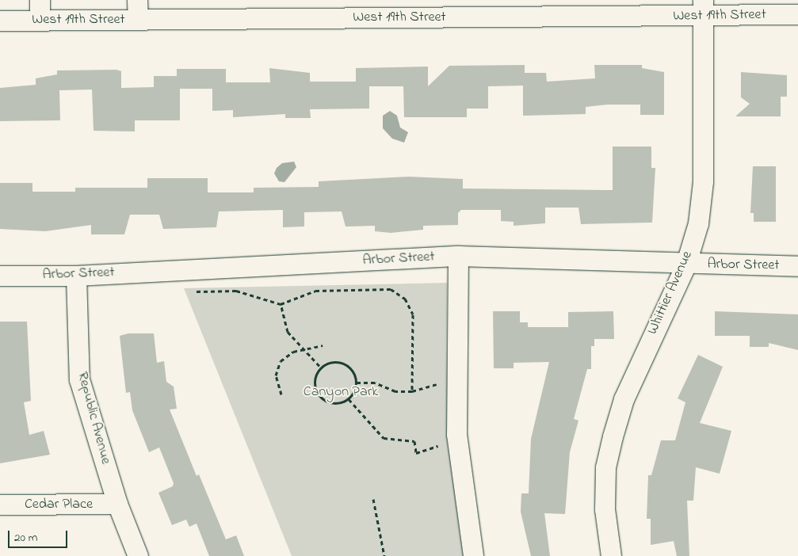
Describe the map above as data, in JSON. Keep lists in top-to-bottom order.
{
  "streets": {
    "street": [
      "West 19th Street",
      "Arbor Street",
      "Whittier Avenue",
      "Republic Avenue",
      "Cedar Place"
    ]
  },
  "crossings": [
    ["West 19th Street", "Whittier Avenue"],
    ["Arbor Street", "Whittier Avenue"],
    ["Arbor Street", "Republic Avenue"],
    ["Republic Avenue", "Cedar Place"]
  ],
  "parks": ["Canyon Park"],
  "scale_bar": "20 m"
}
